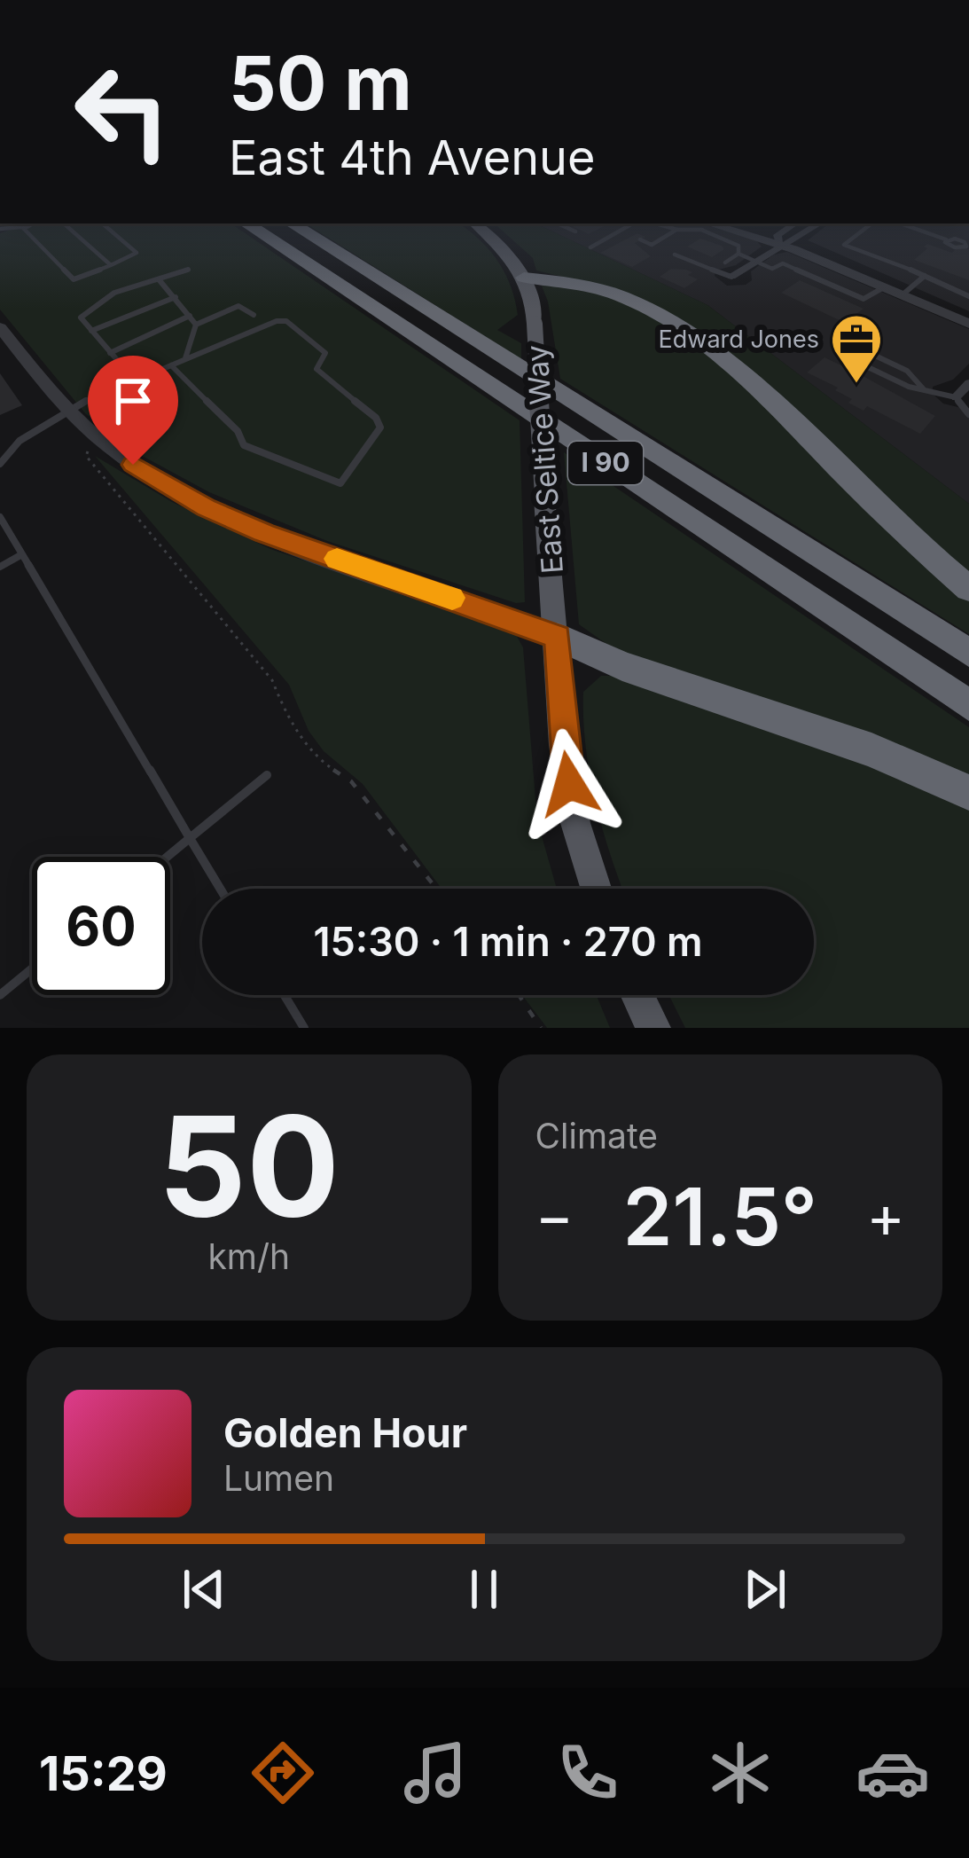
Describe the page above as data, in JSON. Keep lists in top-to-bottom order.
{
  "streets": {
    "highway": ["I 90"],
    "main road": ["East Seltice Way"]
  },
  "places": {
    "office": ["Edward Jones"]
  },
  "page": {
    "turn": ["50 m", "East 4th Avenue"],
    "limit": "60",
    "trip": "15:30 · 1 min · 270 m",
    "tile": [
      ["50", "km/h"],
      "Climate"
    ],
    "heat": ["−", "21.5°", "+"],
    "song": ["Golden Hour", "Lumen"],
    "tabs": "15:29"
  }
}
